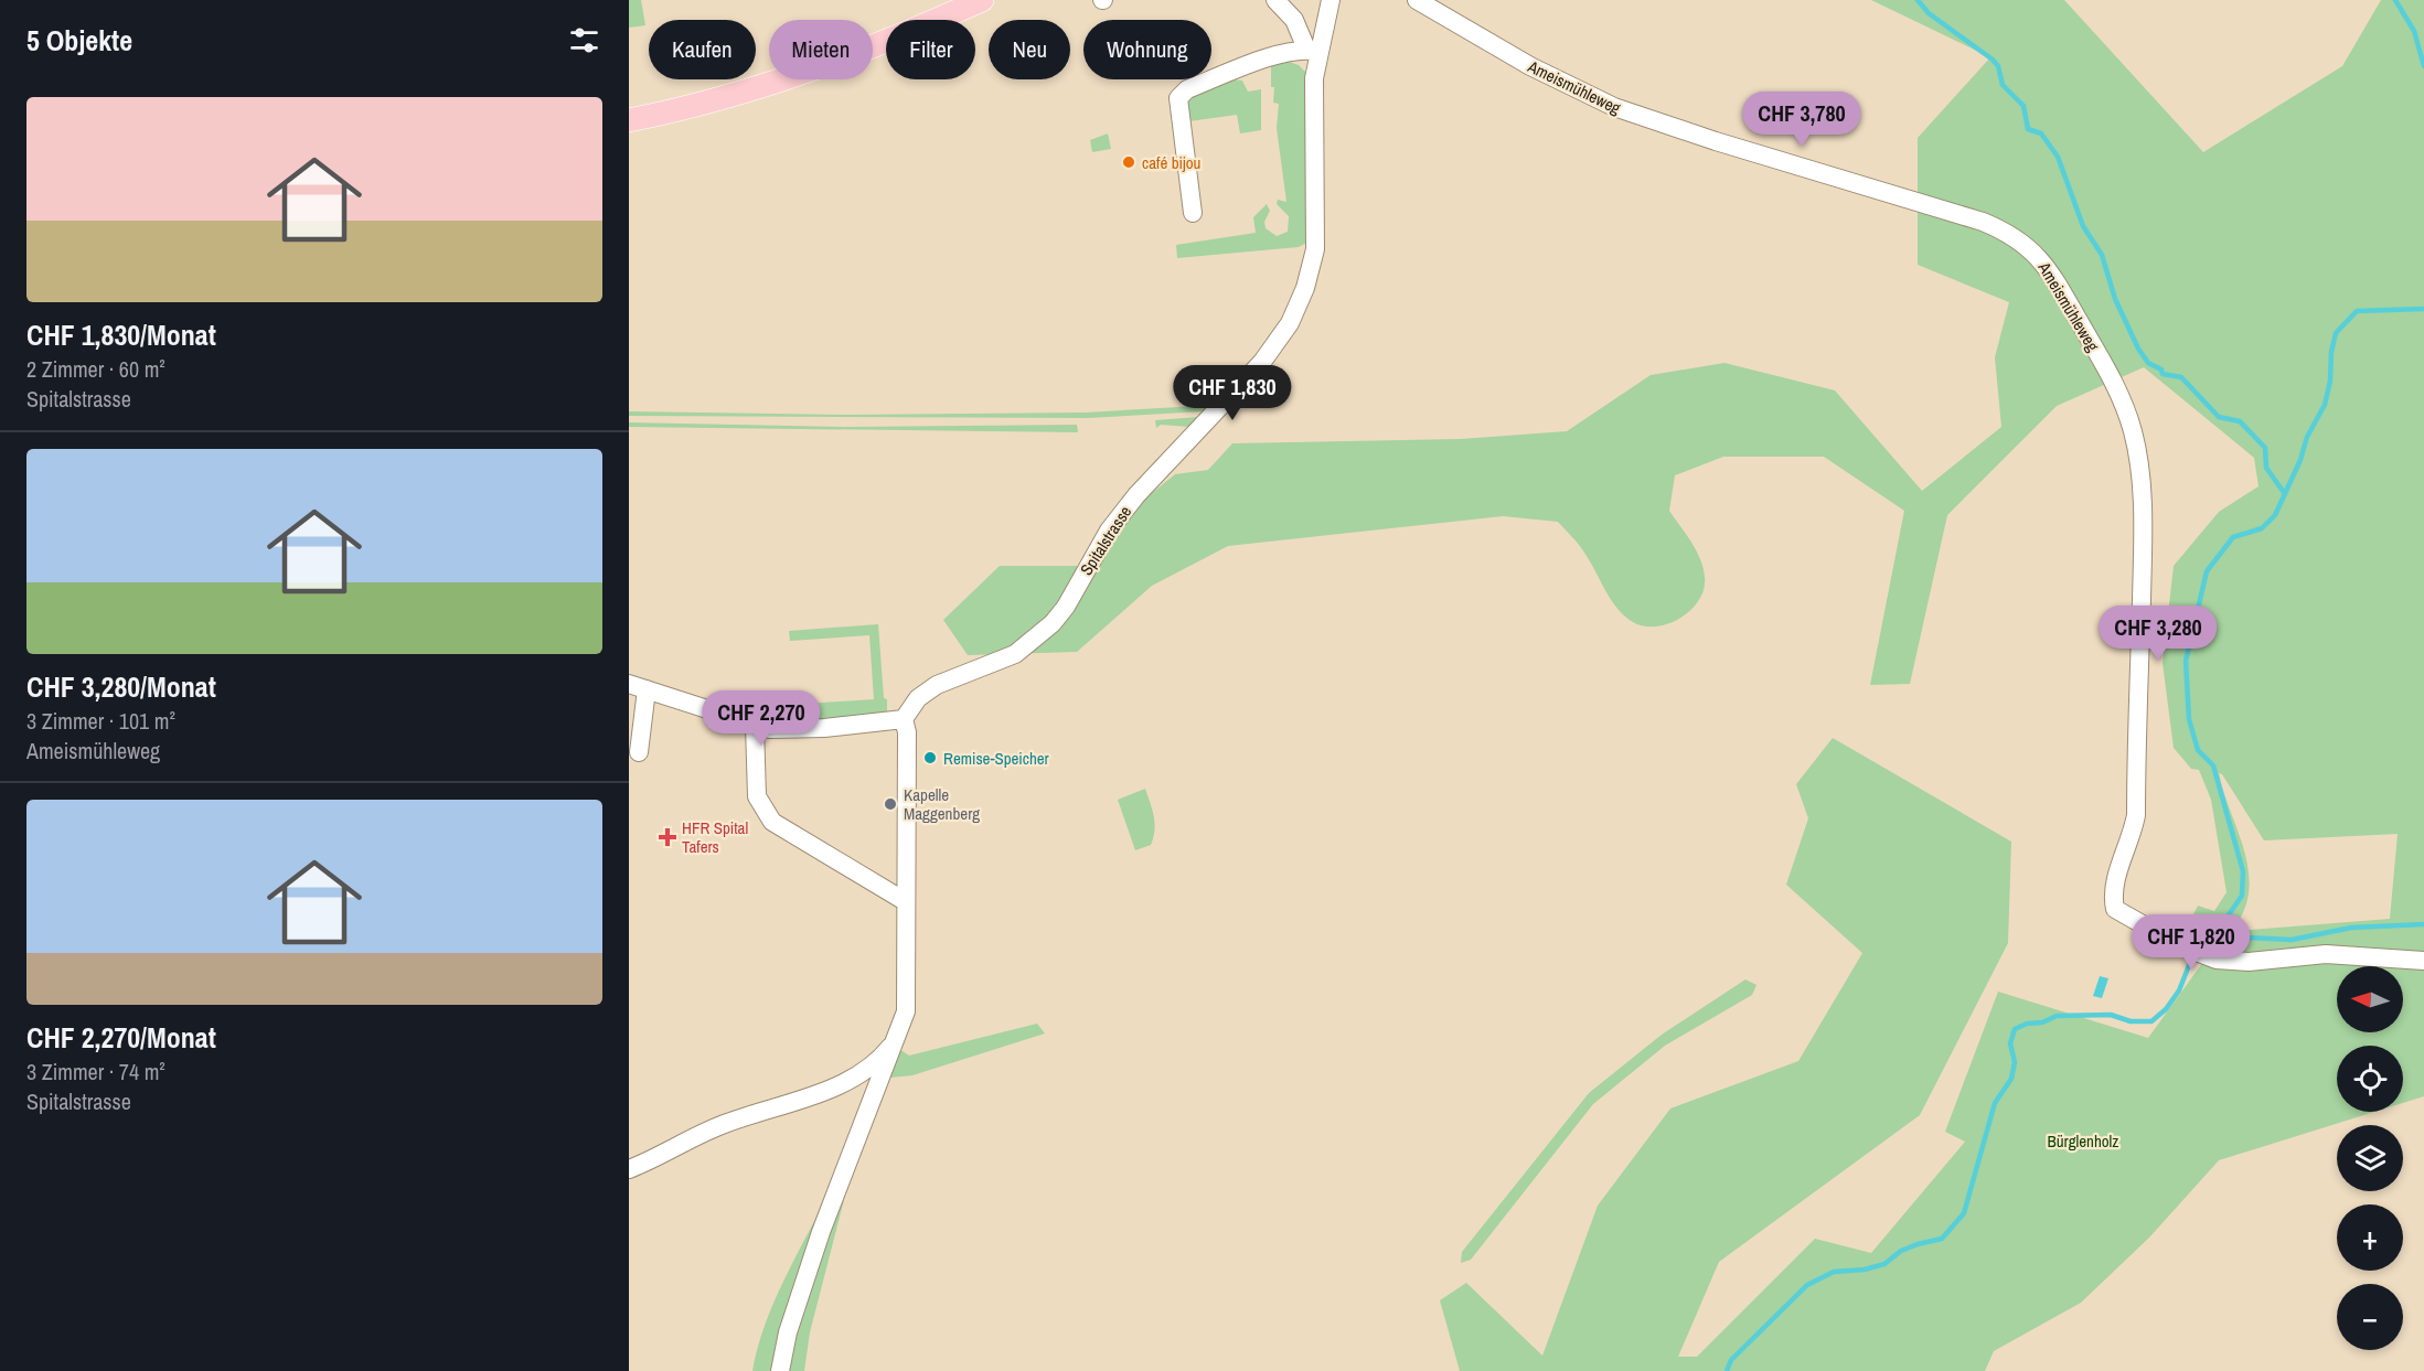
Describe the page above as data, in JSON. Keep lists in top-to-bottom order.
{
  "streets": {
    "street": ["Ameismühleweg", "Spitalstrasse"]
  },
  "parks": ["Bürglenholz"],
  "places": {
    "other": ["café bijou", "Remise-Speicher", "Kapelle Maggenberg"],
    "health": ["HFR Spital Tafers"]
  },
  "north": "left",
  "page": {
    "heading": "5 Objekte",
    "chip": [
      "Kaufen",
      "Mieten",
      "Filter",
      "Neu",
      "Wohnung"
    ],
    "list": [
      {
        "name": "CHF 1,830/Monat",
        "note": "2 Zimmer · 60 m² · Spitalstrasse"
      },
      {
        "name": "CHF 3,280/Monat",
        "note": "3 Zimmer · 101 m² · Ameismühleweg"
      },
      {
        "name": "CHF 2,270/Monat",
        "note": "3 Zimmer · 74 m² · Spitalstrasse"
      }
    ],
    "price": [
      "CHF 3,780",
      "CHF 1,830",
      "CHF 3,280",
      "CHF 2,270",
      "CHF 1,820"
    ],
    "map_buttons": ["+", "−"]
  }
}
